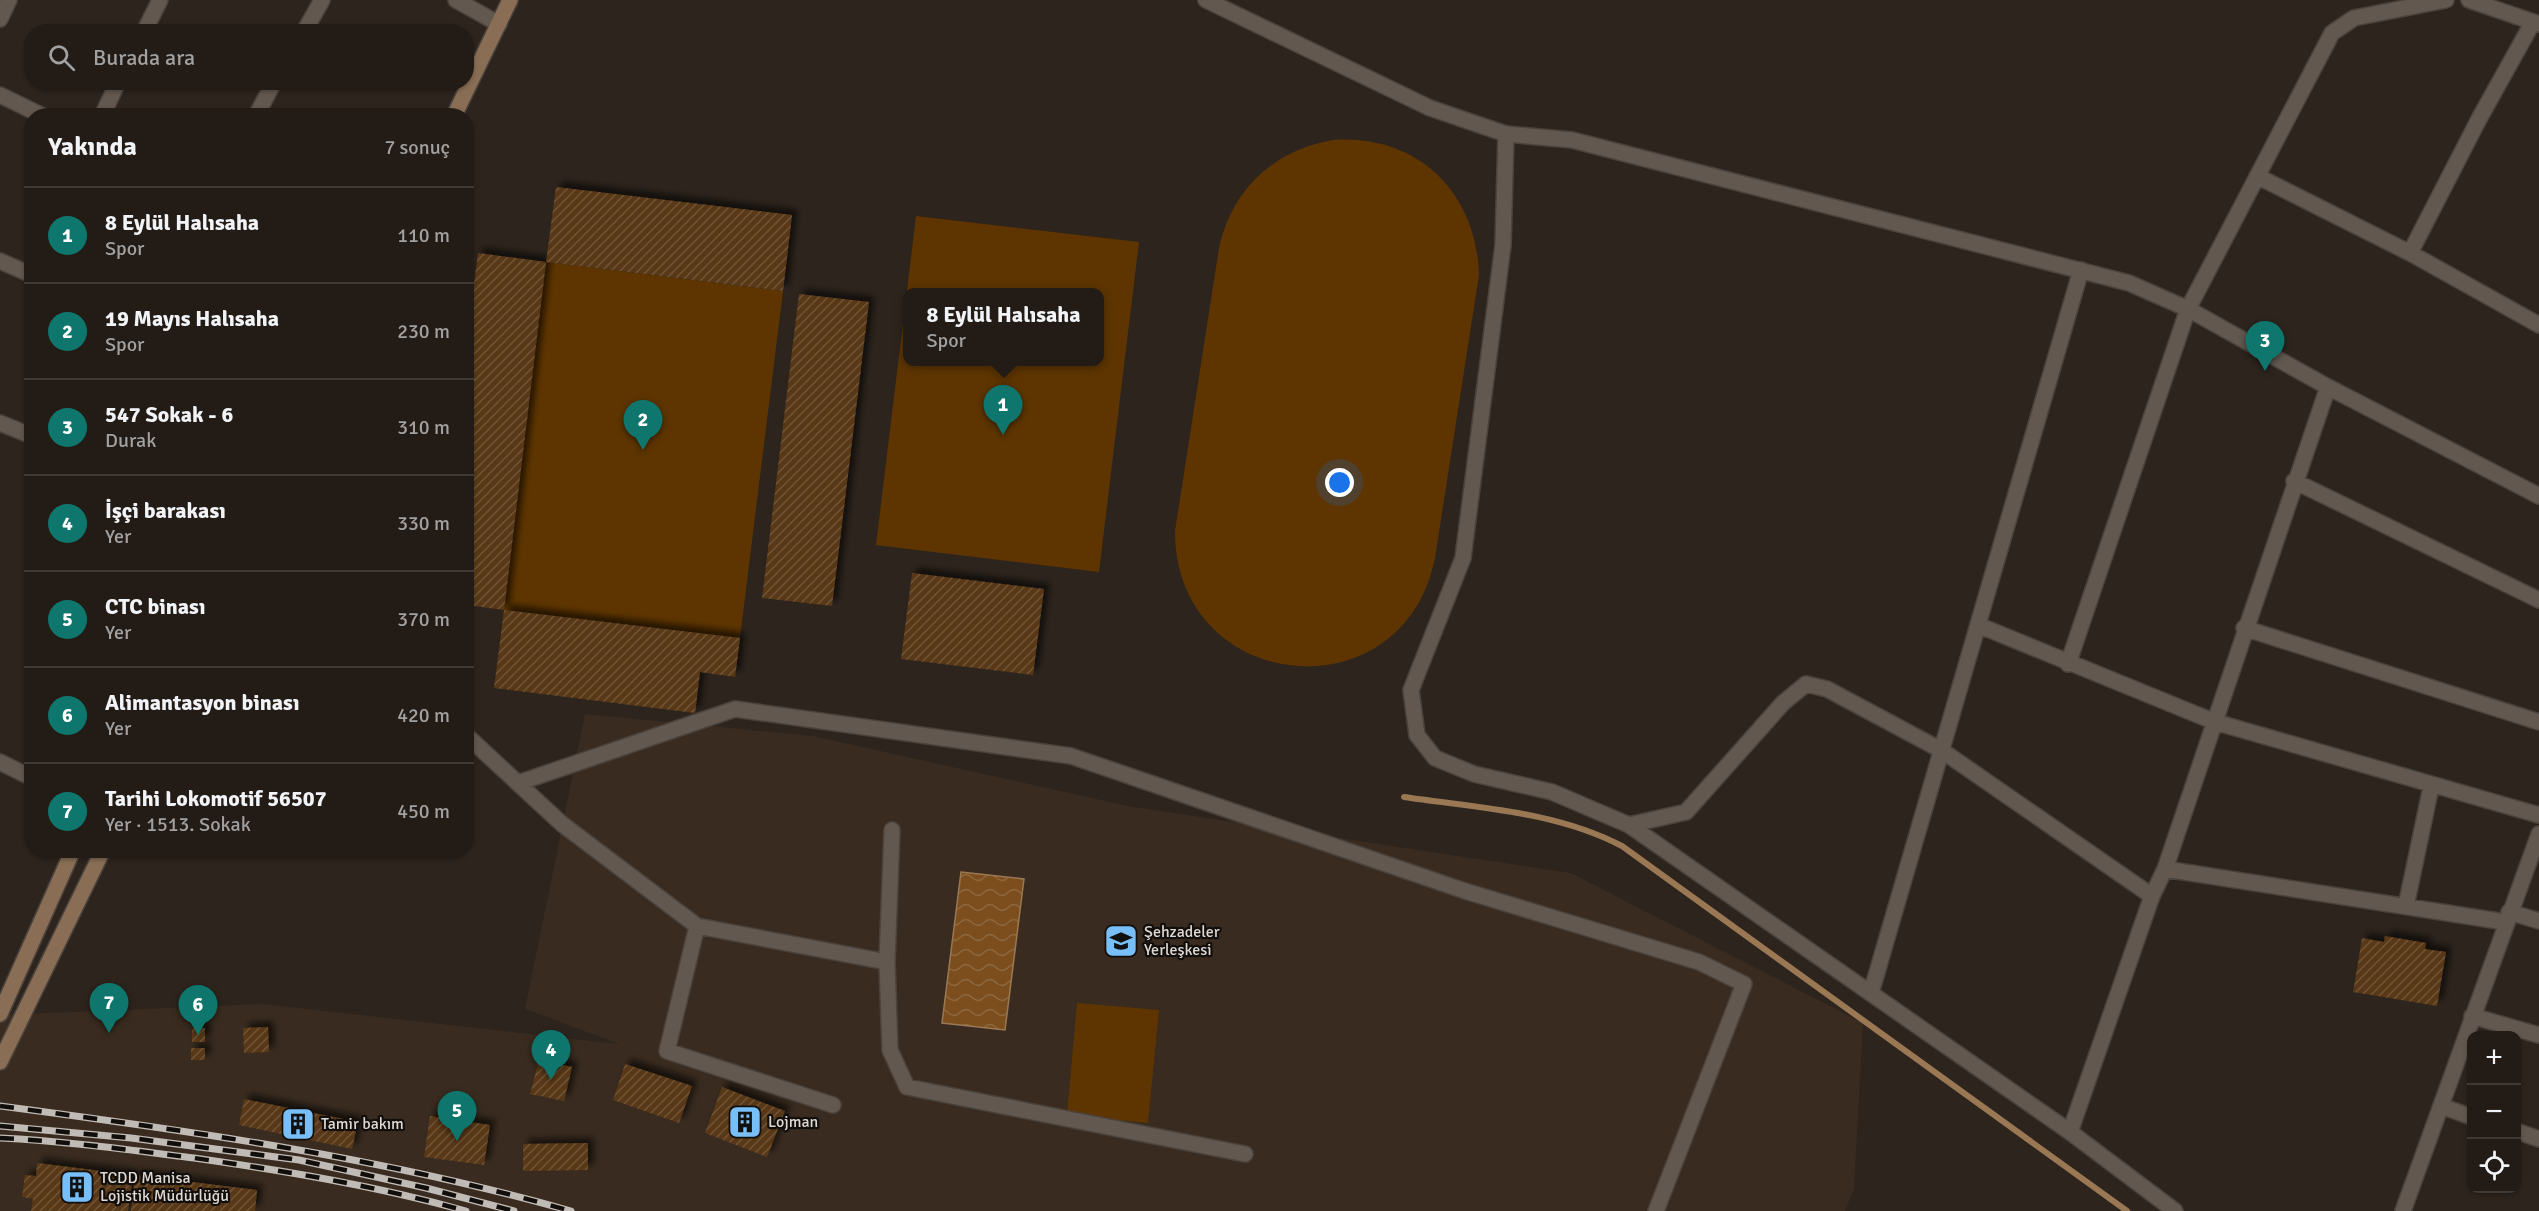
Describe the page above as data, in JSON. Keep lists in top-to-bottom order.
{
  "places": {
    "school or university": ["Şehzadeler Yerleşkesi"],
    "building": ["Lojman", "Tamir bakım", "TCDD Manisa Lojistik Müdürlüğü"]
  },
  "page": {
    "search": "Burada ara",
    "heading": ["Yakında", "7 sonuç"],
    "list": [
      {
        "mark": "1",
        "name": "8 Eylül Halısaha",
        "note": "Spor",
        "value": "110 m"
      },
      {
        "mark": "2",
        "name": "19 Mayıs Halısaha",
        "note": "Spor",
        "value": "230 m"
      },
      {
        "mark": "3",
        "name": "547 Sokak - 6",
        "note": "Durak",
        "value": "310 m"
      },
      {
        "mark": "4",
        "name": "İşçi barakası",
        "note": "Yer",
        "value": "330 m"
      },
      {
        "mark": "5",
        "name": "CTC binası",
        "note": "Yer",
        "value": "370 m"
      },
      {
        "mark": "6",
        "name": "Alimantasyon binası",
        "note": "Yer",
        "value": "420 m"
      },
      {
        "mark": "7",
        "name": "Tarihi Lokomotif 56507",
        "note": "Yer · 1513. Sokak",
        "value": "450 m"
      }
    ],
    "popup": ["8 Eylül Halısaha", "Spor"],
    "pins": [
      "3",
      "1",
      "2",
      "7",
      "6",
      "4",
      "5"
    ],
    "map_buttons": ["+", "−"]
  }
}
